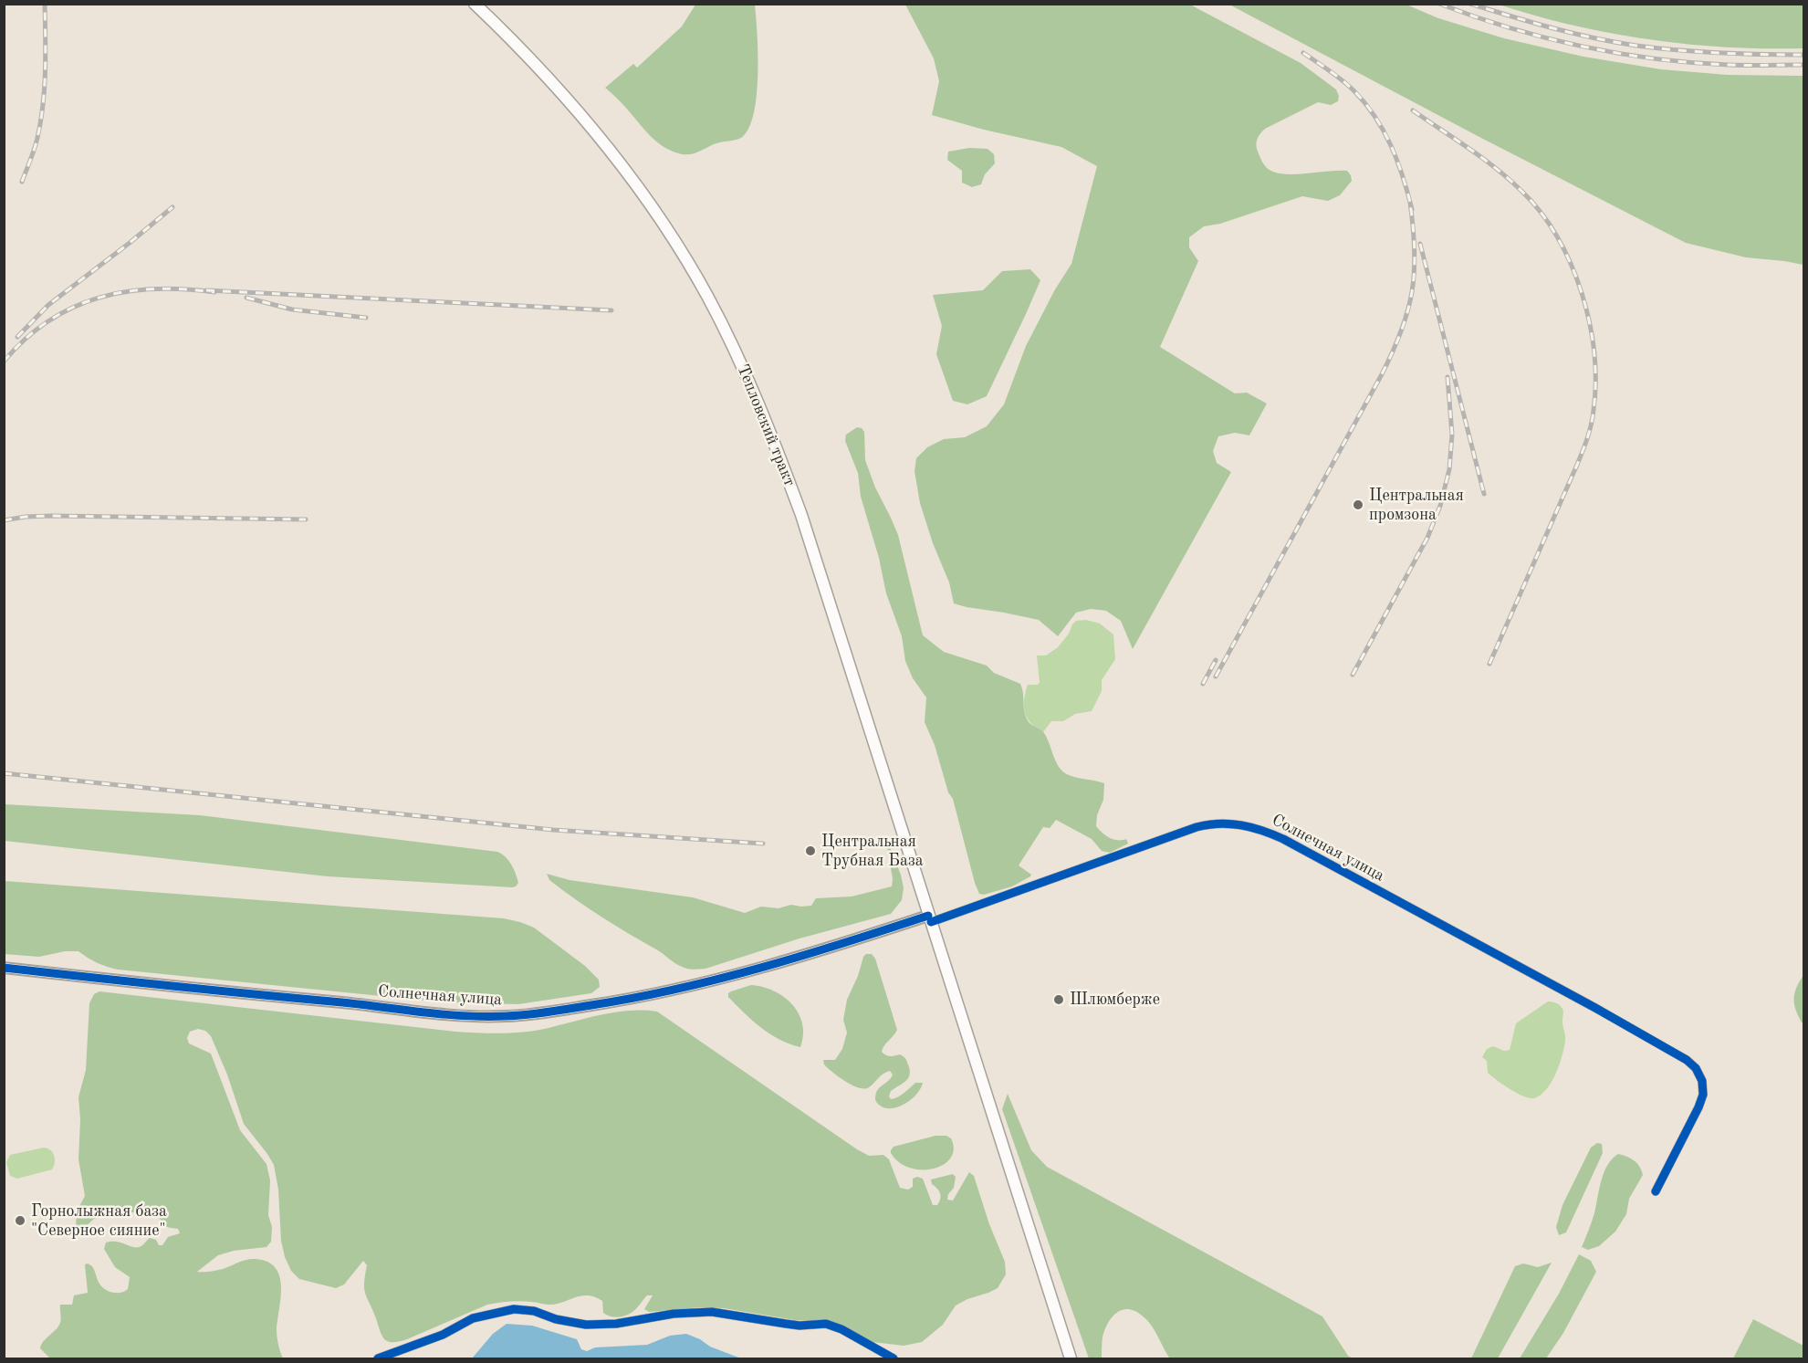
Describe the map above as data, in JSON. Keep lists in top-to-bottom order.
{
  "streets": {
    "main road": ["Тепловский тракт"],
    "street": ["Солнечная улица"]
  },
  "crossings": [
    ["Тепловский тракт", "Солнечная улица"]
  ],
  "places": [
    "Центральная промзона",
    "Центральная Трубная База",
    "Шлюмберже",
    "Горнолыжная база \"Северное сияние\""
  ]
}
